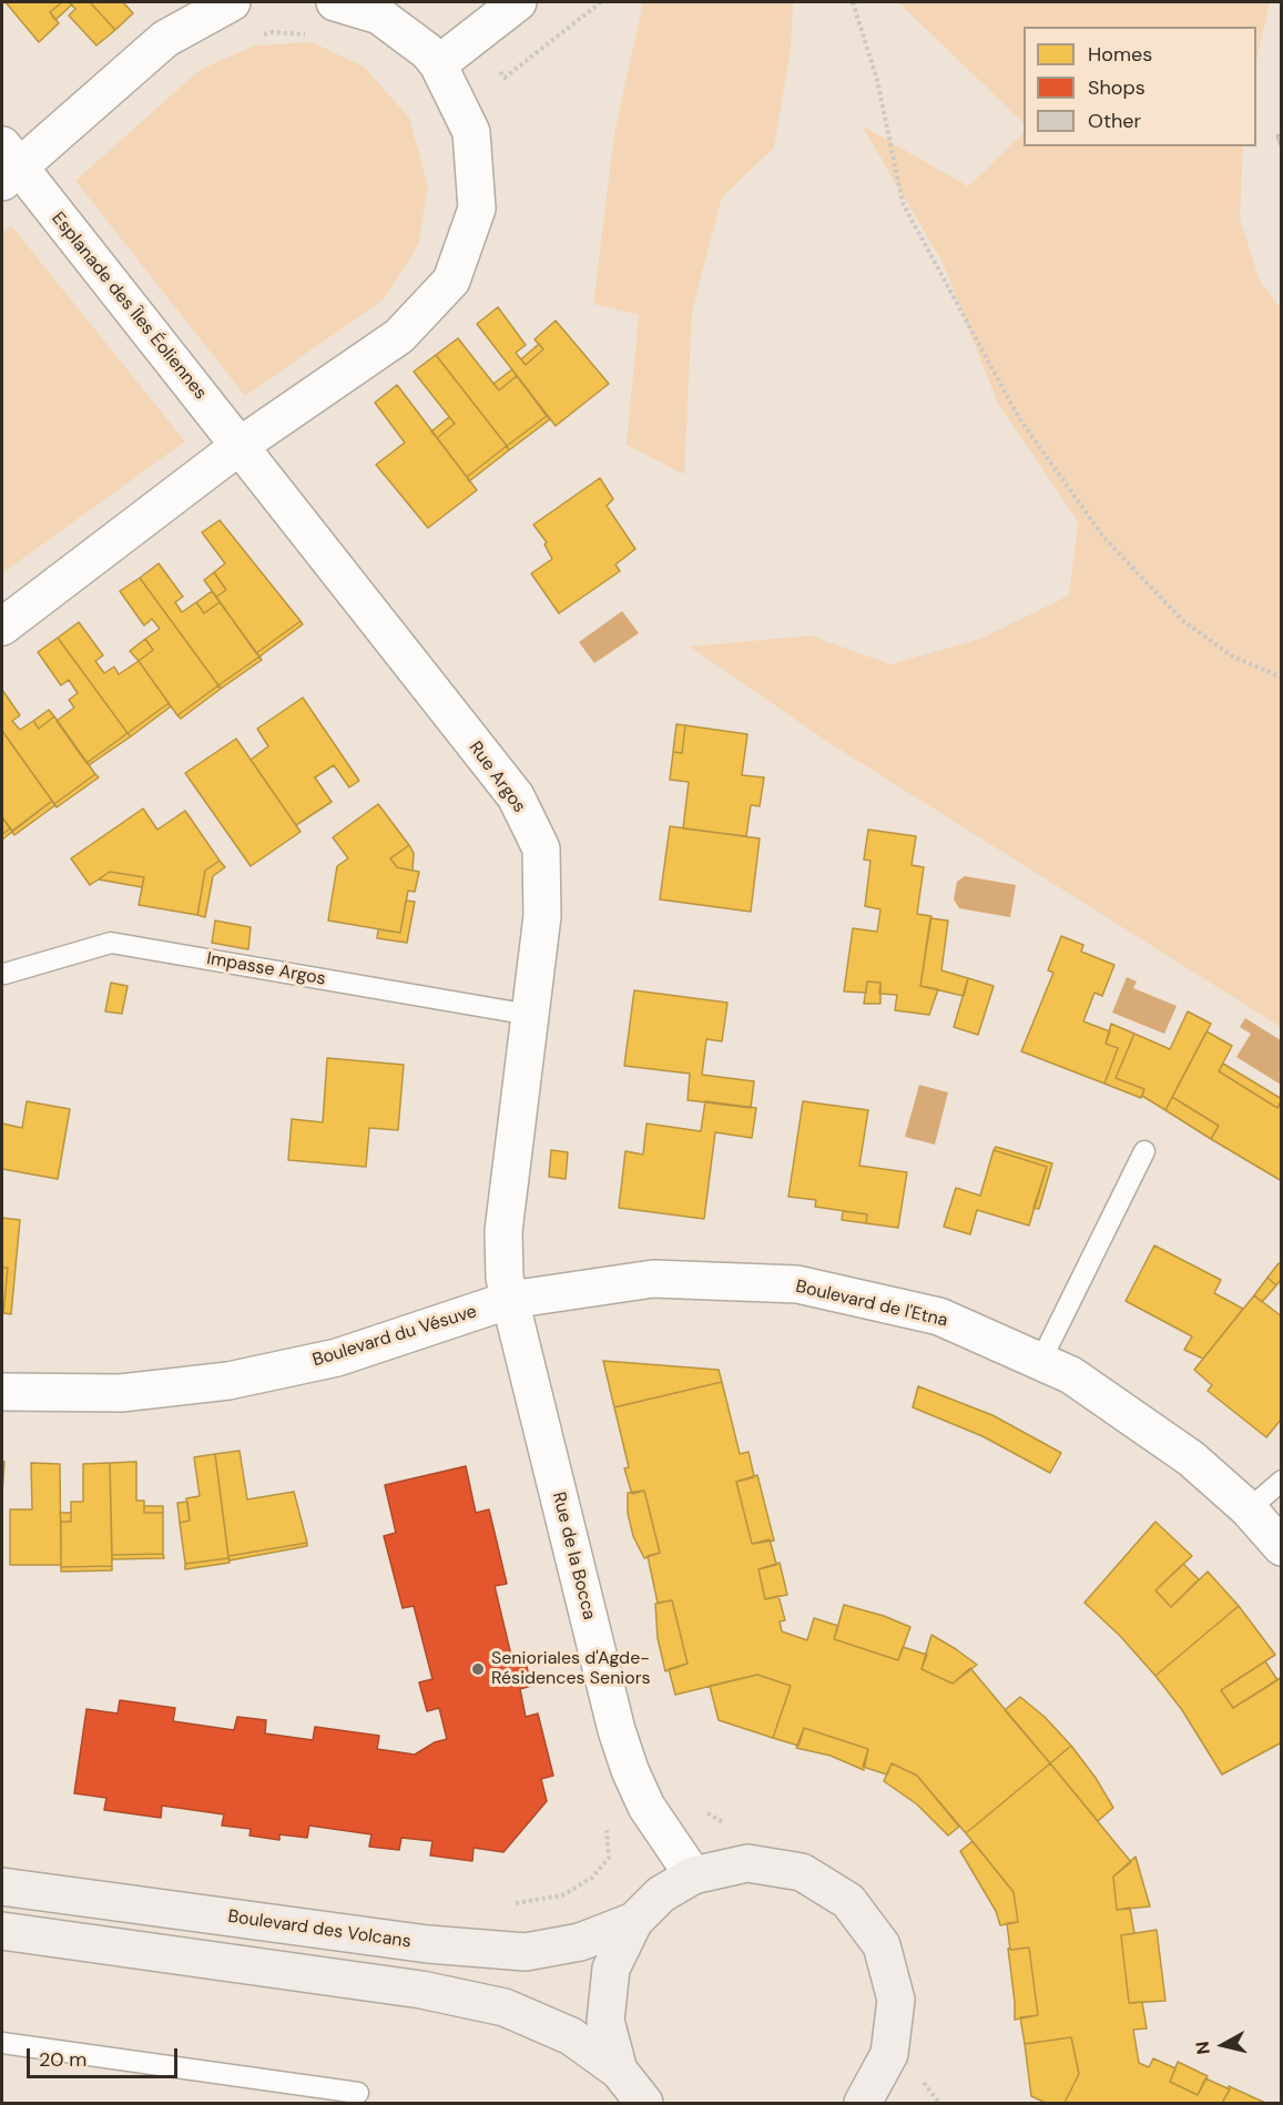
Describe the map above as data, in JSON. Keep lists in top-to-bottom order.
{
  "streets": {
    "street": [
      "Esplanade des Îles Éoliennes",
      "Rue Argos",
      "Boulevard de l'Etna",
      "Boulevard du Vésuve",
      "Rue de la Bocca",
      "Boulevard des Volcans"
    ],
    "lane": ["Impasse Argos"]
  },
  "crossings": [
    ["Esplanade des Îles Éoliennes", "Rue Argos"],
    ["Rue Argos", "Impasse Argos"],
    ["Rue Argos", "Boulevard de l'Etna"],
    ["Rue Argos", "Boulevard du Vésuve"],
    ["Rue Argos", "Rue de la Bocca"],
    ["Boulevard de l'Etna", "Boulevard du Vésuve"],
    ["Boulevard de l'Etna", "Rue de la Bocca"],
    ["Boulevard du Vésuve", "Rue de la Bocca"]
  ],
  "places": ["Senioriales d'Agde- Résidences Seniors"],
  "legend": ["Homes", "Shops", "Other"],
  "scale_bar": "20 m",
  "north": "left"
}
